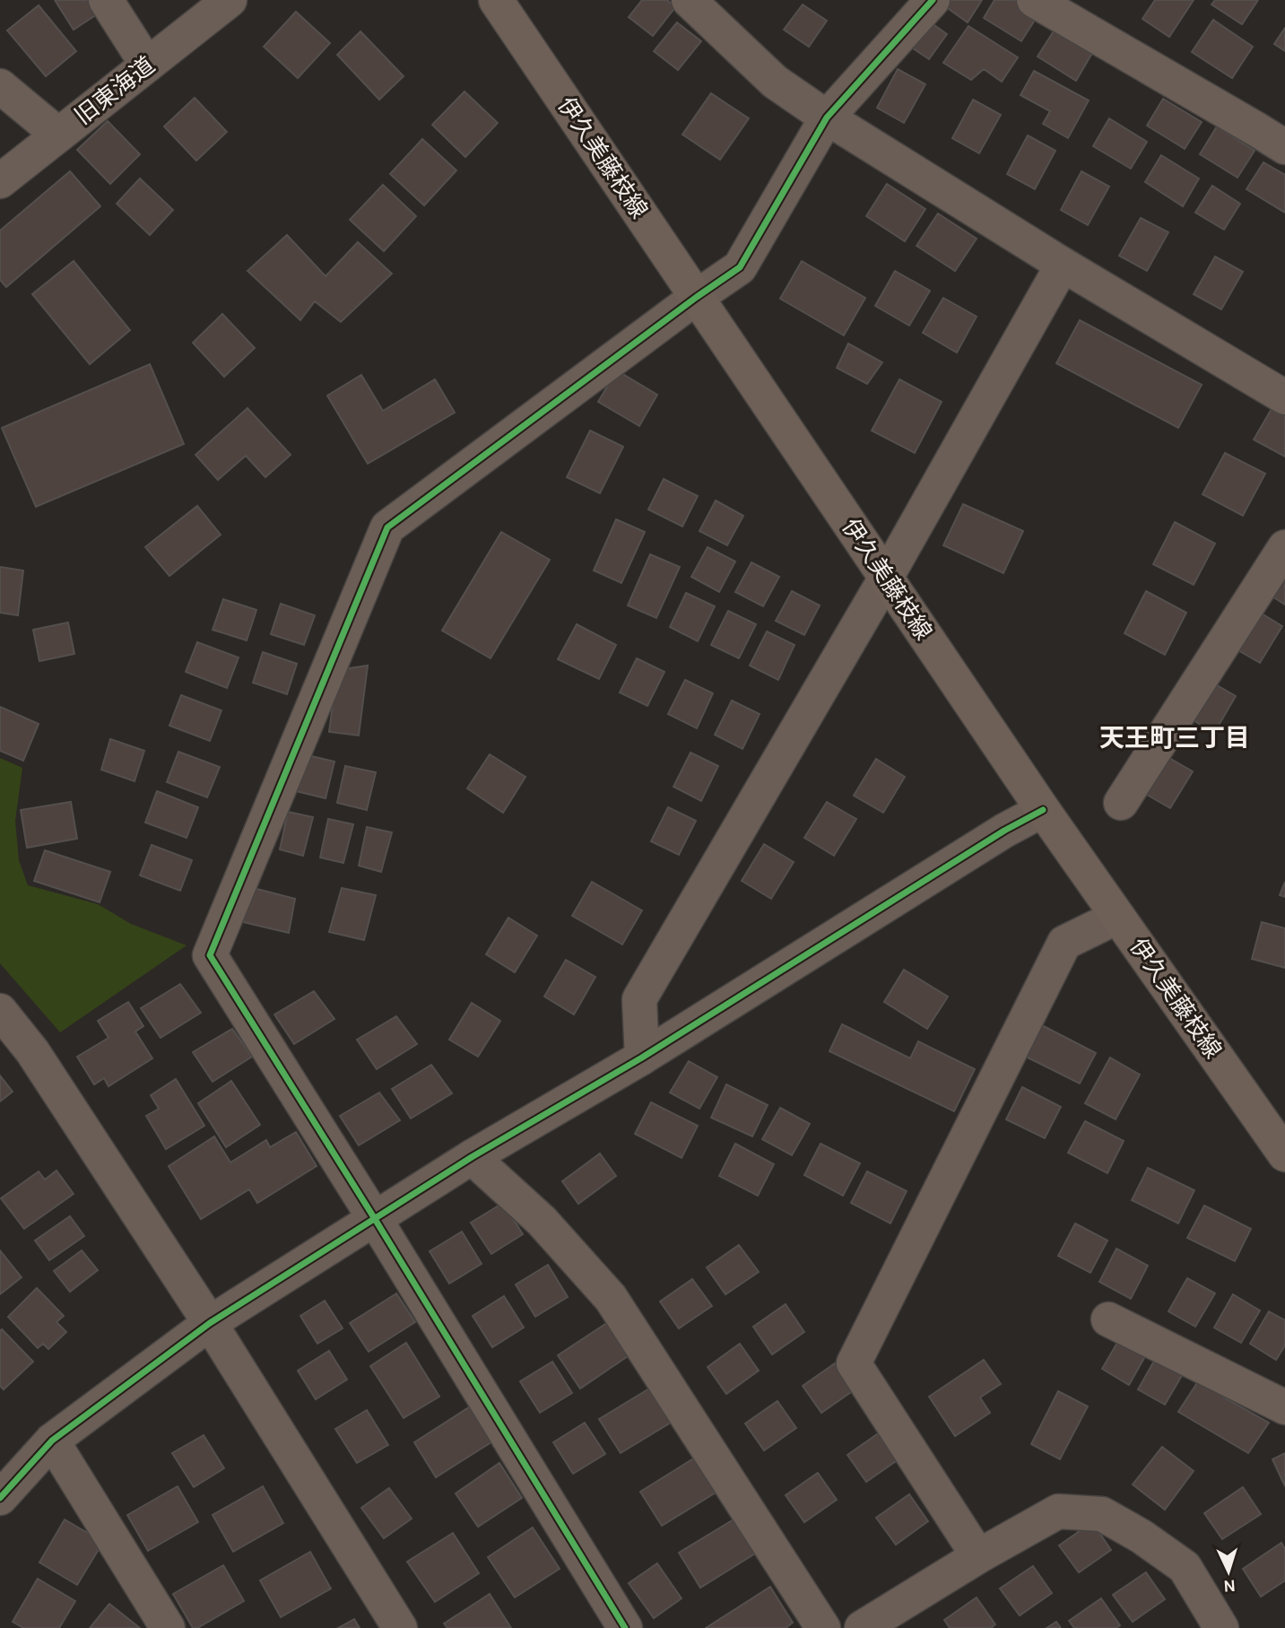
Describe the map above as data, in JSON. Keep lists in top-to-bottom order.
{
  "streets": {
    "main road": ["伊久美藤枝線"],
    "street": ["旧東海道"]
  },
  "districts": ["天王町三丁目"],
  "north": "bottom"
}
